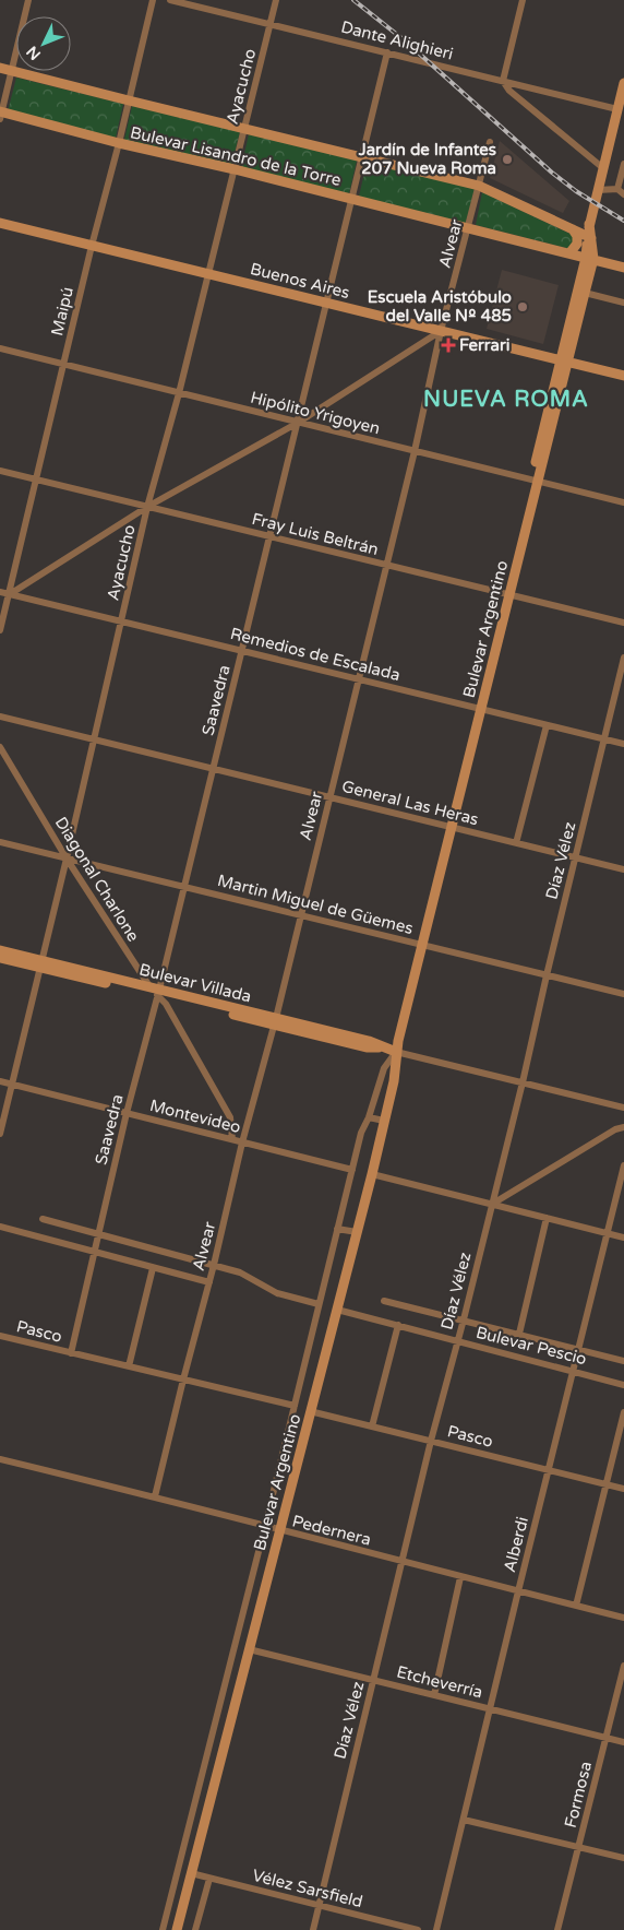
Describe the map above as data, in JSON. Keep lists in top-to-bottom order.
{
  "streets": {
    "main road": [
      "Bulevar Lisandro de la Torre",
      "Buenos Aires",
      "Bulevar Argentino",
      "Bulevar Villada"
    ],
    "street": [
      "Dante Alighieri",
      "Ayacucho",
      "Alvear",
      "Maipú",
      "Hipólito Yrigoyen",
      "Fray Luis Beltrán",
      "Remedios de Escalada",
      "Saavedra",
      "General Las Heras",
      "Díaz Vélez",
      "Diagonal Charlone",
      "Martin Miguel de Güemes",
      "Montevideo",
      "Pasco",
      "Bulevar Pescio",
      "Pedernera",
      "Alberdi",
      "Etcheverría",
      "Formosa",
      "Vélez Sarsfield"
    ]
  },
  "crossings": [
    ["Dante Alighieri", "Ayacucho"],
    ["Dante Alighieri", "Bulevar Argentino"],
    ["Dante Alighieri", "Saavedra"],
    ["Ayacucho", "Bulevar Lisandro de la Torre"],
    ["Ayacucho", "Buenos Aires"],
    ["Ayacucho", "Hipólito Yrigoyen"],
    ["Ayacucho", "Fray Luis Beltrán"],
    ["Ayacucho", "Remedios de Escalada"],
    ["Ayacucho", "General Las Heras"],
    ["Ayacucho", "Diagonal Charlone"],
    ["Ayacucho", "Martin Miguel de Güemes"],
    ["Ayacucho", "Bulevar Villada"],
    ["Ayacucho", "Montevideo"],
    ["Bulevar Lisandro de la Torre", "Alvear"],
    ["Bulevar Lisandro de la Torre", "Maipú"],
    ["Bulevar Lisandro de la Torre", "Bulevar Argentino"],
    ["Bulevar Lisandro de la Torre", "Saavedra"],
    ["Alvear", "Buenos Aires"],
    ["Alvear", "Hipólito Yrigoyen"],
    ["Alvear", "Fray Luis Beltrán"],
    ["Alvear", "Remedios de Escalada"],
    ["Alvear", "General Las Heras"],
    ["Alvear", "Martin Miguel de Güemes"],
    ["Alvear", "Bulevar Villada"],
    ["Alvear", "Montevideo"],
    ["Alvear", "Pasco"],
    ["Alvear", "Pedernera"],
    ["Buenos Aires", "Maipú"],
    ["Buenos Aires", "Bulevar Argentino"],
    ["Buenos Aires", "Saavedra"],
    ["Maipú", "Hipólito Yrigoyen"],
    ["Maipú", "Fray Luis Beltrán"],
    ["Maipú", "Remedios de Escalada"],
    ["Hipólito Yrigoyen", "Bulevar Argentino"],
    ["Hipólito Yrigoyen", "Saavedra"],
    ["Fray Luis Beltrán", "Bulevar Argentino"],
    ["Fray Luis Beltrán", "Saavedra"],
    ["Bulevar Argentino", "Remedios de Escalada"],
    ["Bulevar Argentino", "General Las Heras"],
    ["Bulevar Argentino", "Martin Miguel de Güemes"],
    ["Bulevar Argentino", "Bulevar Villada"],
    ["Bulevar Argentino", "Pasco"],
    ["Bulevar Argentino", "Bulevar Pescio"],
    ["Bulevar Argentino", "Pedernera"],
    ["Bulevar Argentino", "Etcheverría"],
    ["Bulevar Argentino", "Vélez Sarsfield"],
    ["Remedios de Escalada", "Saavedra"],
    ["Remedios de Escalada", "Díaz Vélez"],
    ["Saavedra", "General Las Heras"],
    ["Saavedra", "Diagonal Charlone"],
    ["Saavedra", "Martin Miguel de Güemes"],
    ["Saavedra", "Bulevar Villada"],
    ["Saavedra", "Montevideo"],
    ["Saavedra", "Pasco"],
    ["General Las Heras", "Díaz Vélez"],
    ["Díaz Vélez", "Martin Miguel de Güemes"],
    ["Díaz Vélez", "Bulevar Villada"],
    ["Díaz Vélez", "Pasco"],
    ["Díaz Vélez", "Bulevar Pescio"],
    ["Díaz Vélez", "Pedernera"],
    ["Díaz Vélez", "Etcheverría"],
    ["Díaz Vélez", "Vélez Sarsfield"],
    ["Diagonal Charlone", "Martin Miguel de Güemes"],
    ["Diagonal Charlone", "Bulevar Villada"],
    ["Diagonal Charlone", "Montevideo"],
    ["Pasco", "Alberdi"],
    ["Bulevar Pescio", "Alberdi"],
    ["Pedernera", "Alberdi"],
    ["Alberdi", "Etcheverría"],
    ["Etcheverría", "Formosa"]
  ],
  "districts": ["NUEVA ROMA"],
  "places": {
    "other": ["Jardín de Infantes 207 Nueva Roma", "Escuela Aristóbulo del Valle Nº 485"],
    "health": ["Ferrari"]
  },
  "north": "bottom left"
}
